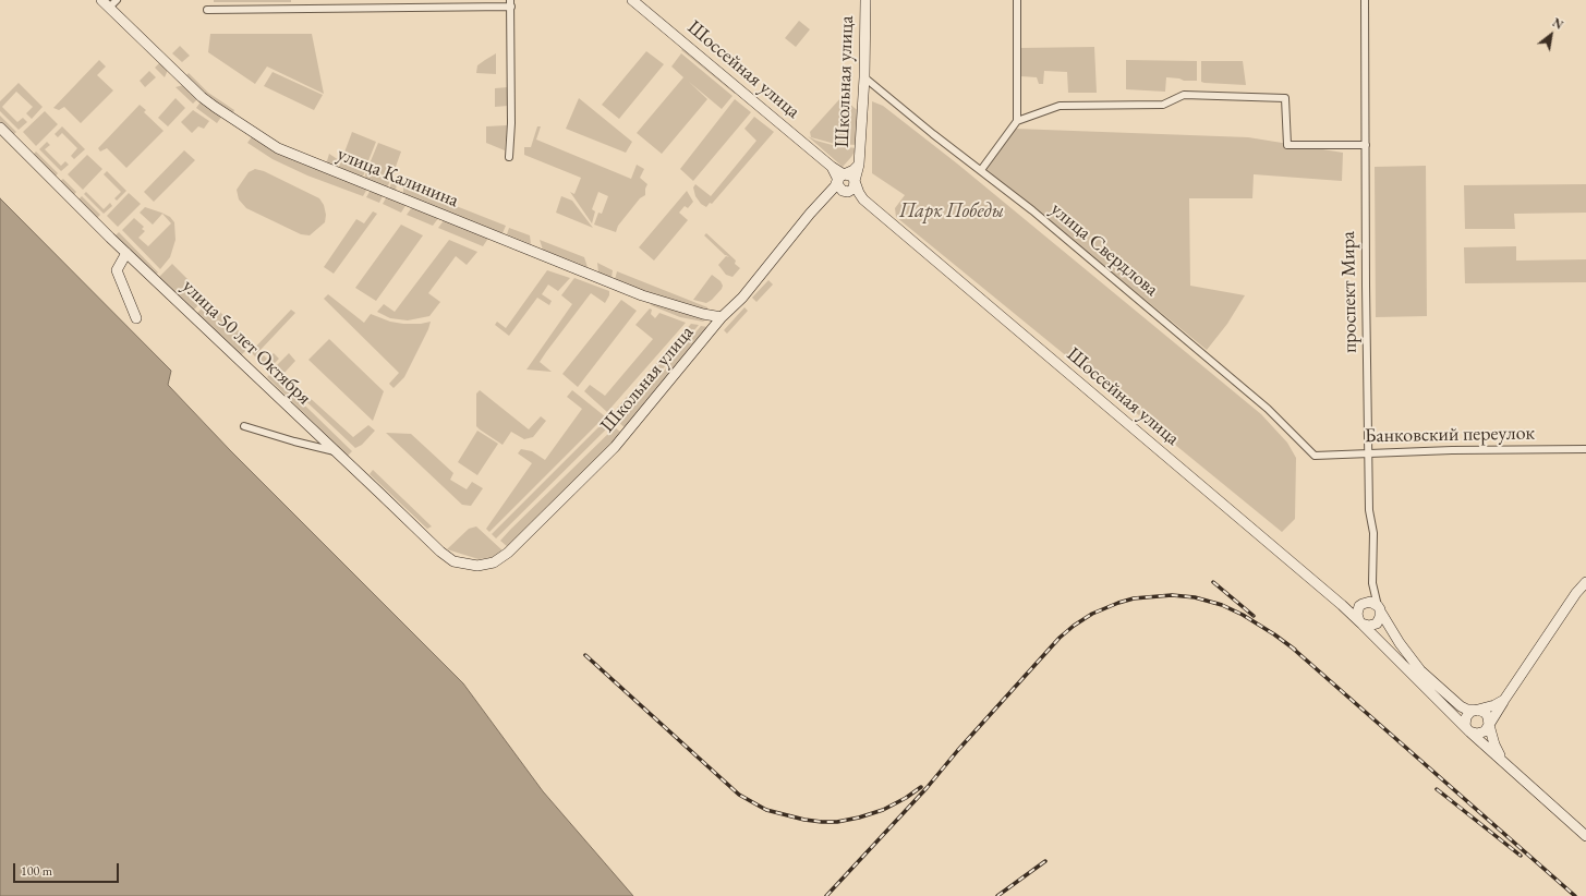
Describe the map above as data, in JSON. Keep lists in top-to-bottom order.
{
  "streets": {
    "main road": [
      "Шоссейная улица",
      "Школьная улица",
      "улица Калинина",
      "улица 50 лет Октября"
    ],
    "street": ["улица Свердлова", "проспект Мира", "Банковский переулок"]
  },
  "crossings": [
    ["Шоссейная улица", "Школьная улица"],
    ["Шоссейная улица", "проспект Мира"],
    ["Школьная улица", "улица Калинина"],
    ["Школьная улица", "улица Свердлова"],
    ["Школьная улица", "улица 50 лет Октября"],
    ["улица Свердлова", "Банковский переулок"],
    ["проспект Мира", "Банковский переулок"]
  ],
  "parks": ["Парк Победы"],
  "scale_bar": "100 m",
  "north": "top right"
}
